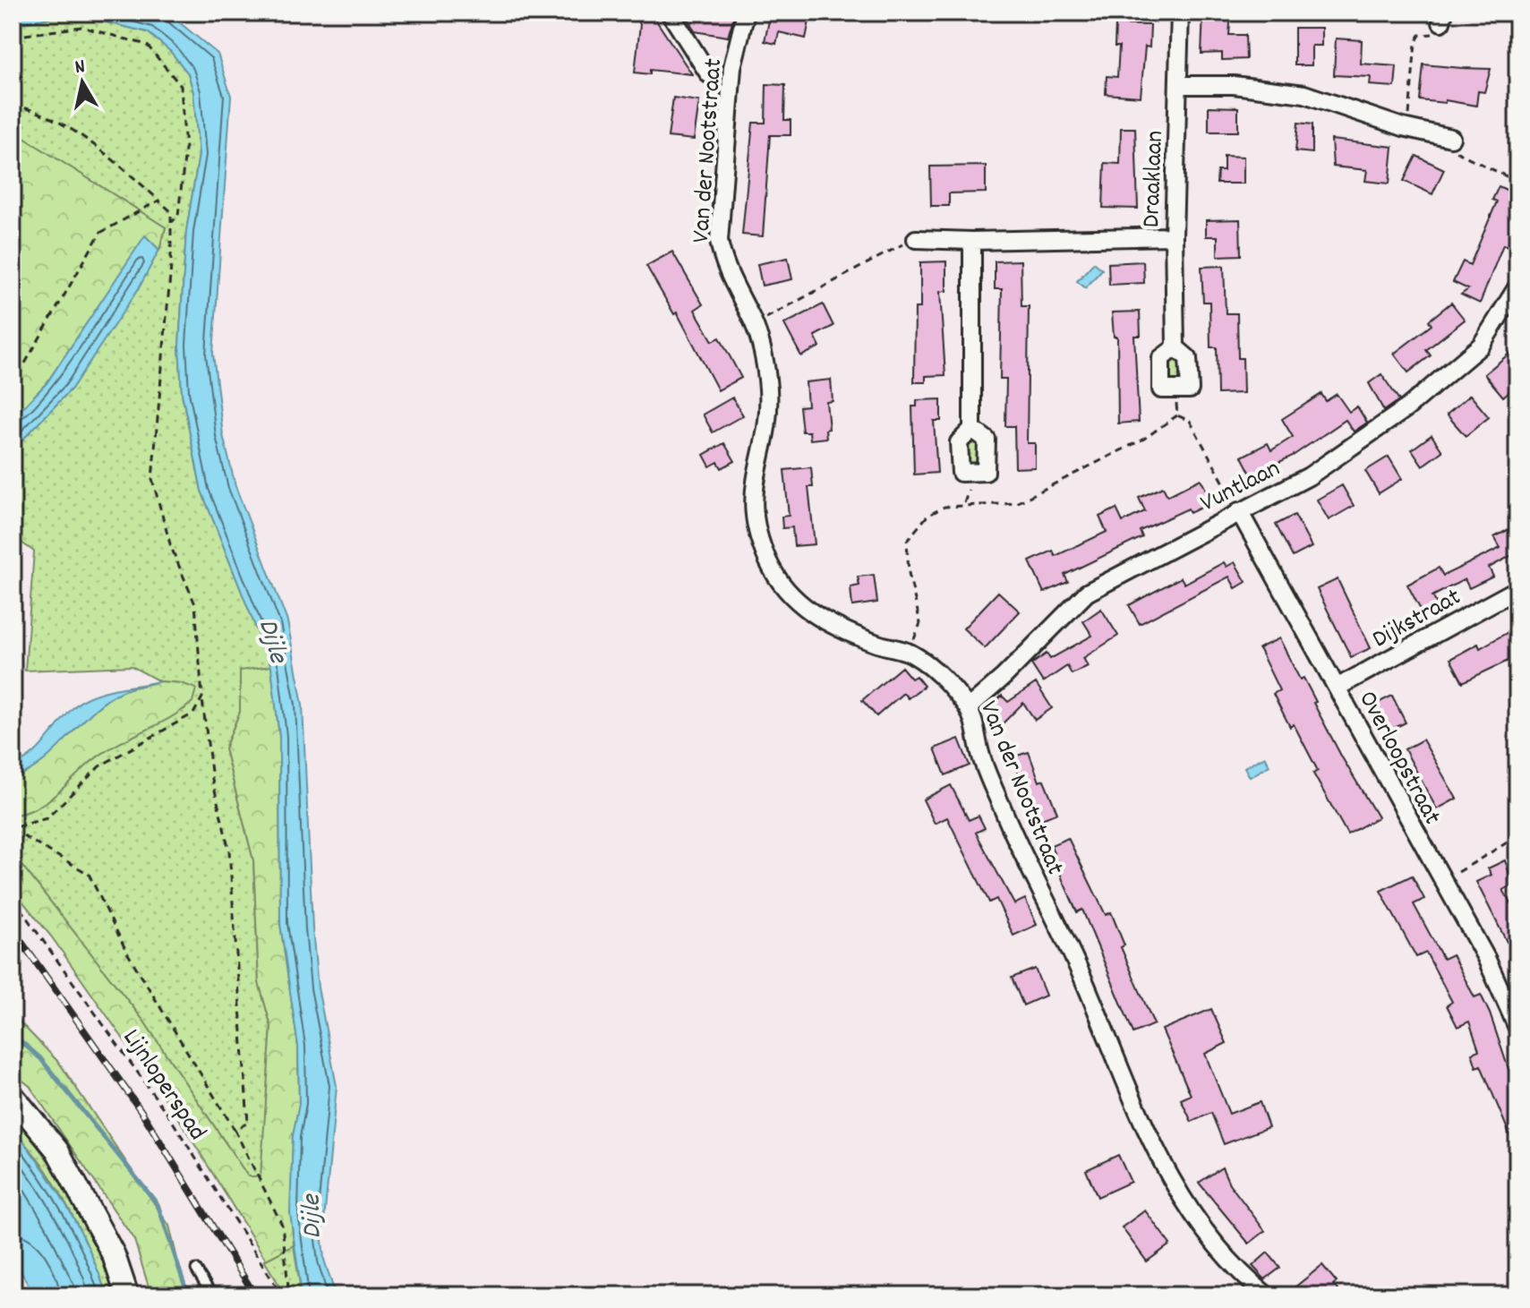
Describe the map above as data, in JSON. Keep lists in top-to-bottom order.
{
  "streets": {
    "street": [
      "Van der Nootstraat",
      "Draaklaan",
      "Vuntlaan",
      "Dijkstraat",
      "Overloopstraat"
    ],
    "path": ["Lijnloperspad"]
  },
  "crossings": [
    ["Van der Nootstraat", "Vuntlaan"],
    ["Vuntlaan", "Overloopstraat"],
    ["Dijkstraat", "Overloopstraat"]
  ],
  "water": ["Dijle"],
  "north": "top"
}
